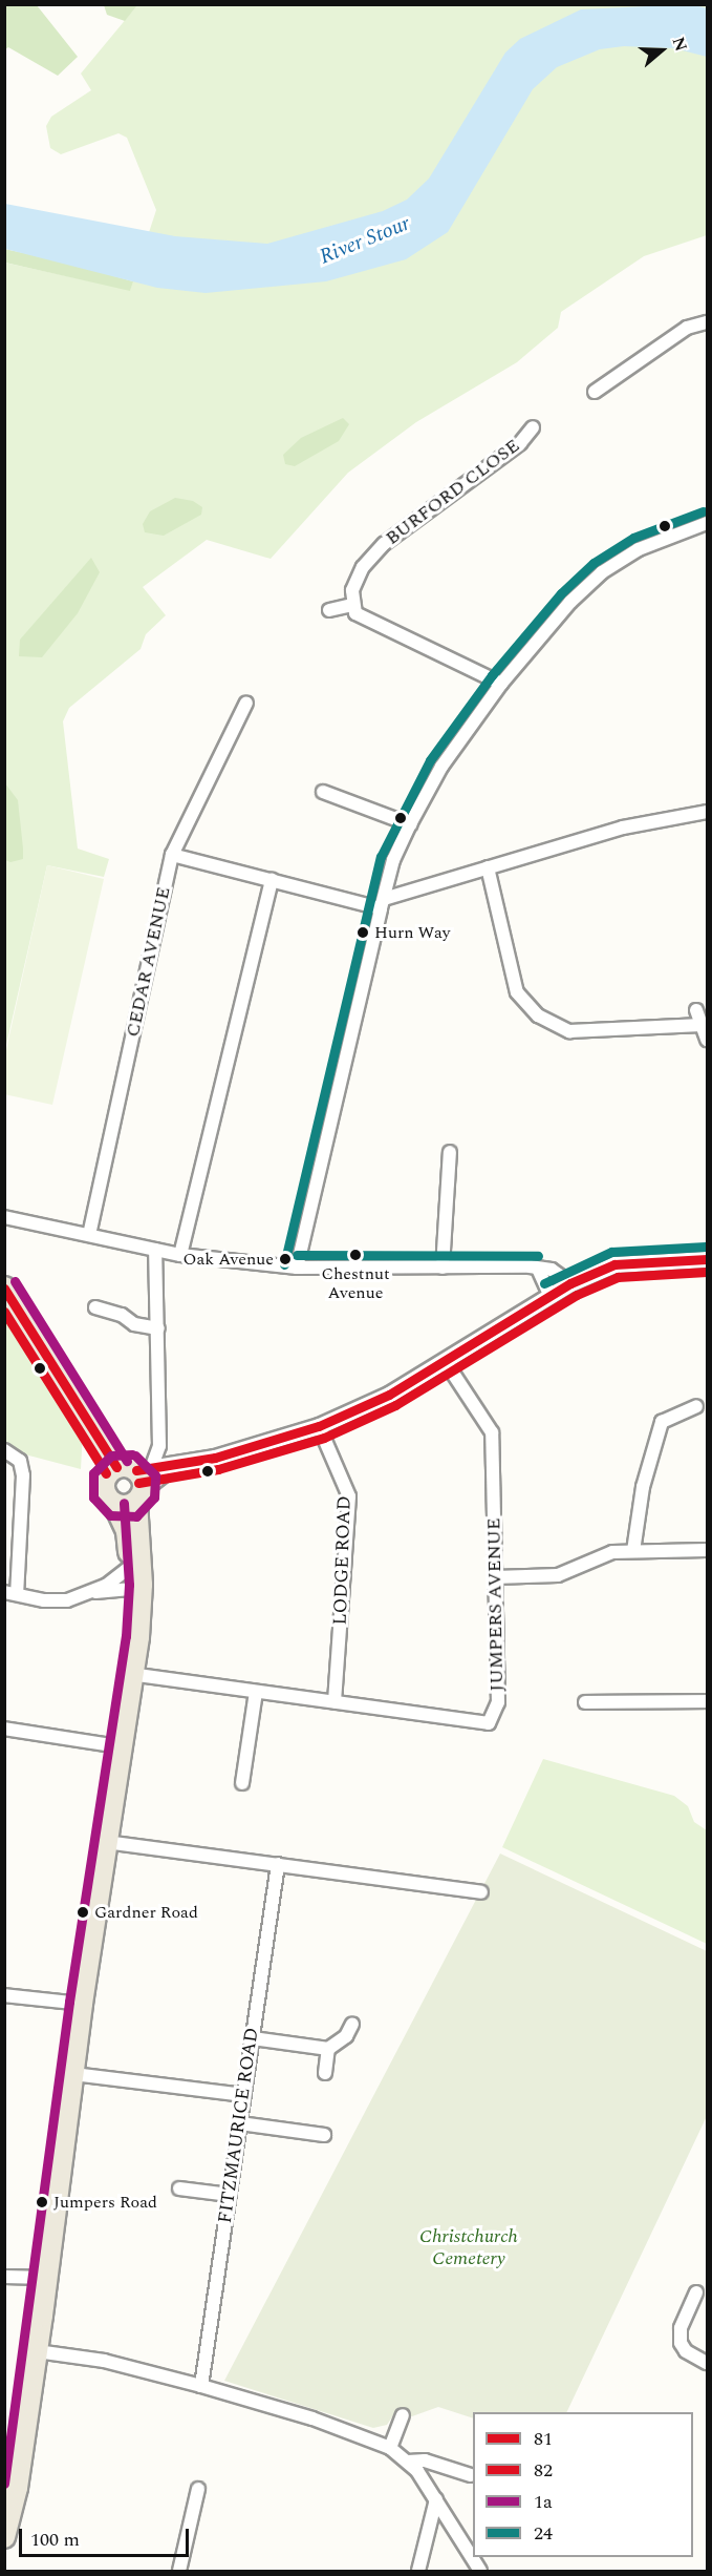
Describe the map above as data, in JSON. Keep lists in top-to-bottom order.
{
  "streets": {
    "street": [
      "BURFORD CLOSE",
      "CEDAR AVENUE",
      "LODGE ROAD",
      "JUMPERS AVENUE",
      "FITZMAURICE ROAD"
    ]
  },
  "crossings": [
    ["LODGE ROAD", "JUMPERS AVENUE"]
  ],
  "water": ["River Stour"],
  "parks": ["Christchurch Cemetery"],
  "places": [
    "Hurn Way",
    "Chestnut Avenue",
    "Oak Avenue",
    "Gardner Road",
    "Jumpers Road"
  ],
  "lines": [
    "transit line 24",
    "transit line 81",
    "transit line 82",
    "transit line 1a"
  ],
  "legend": [
    "81",
    "82",
    "1a",
    "24"
  ],
  "scale_bar": "100 m",
  "north": "right"
}
